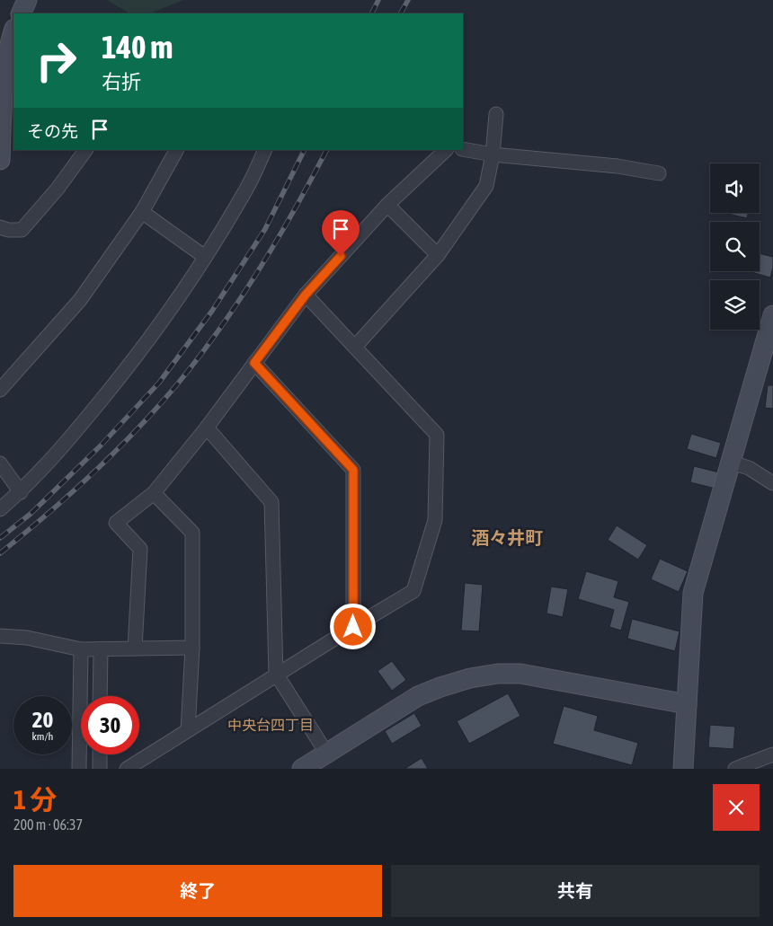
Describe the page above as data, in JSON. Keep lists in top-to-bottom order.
{
  "districts": ["酒々井町", "中央台四丁目"],
  "page": {
    "turn": ["140 m", "右折"],
    "then": "その先",
    "speed": "20 km/h",
    "limit": "30",
    "heading": ["1 分", "200 m · 06:37"],
    "buttons": ["終了", "共有"]
  }
}
